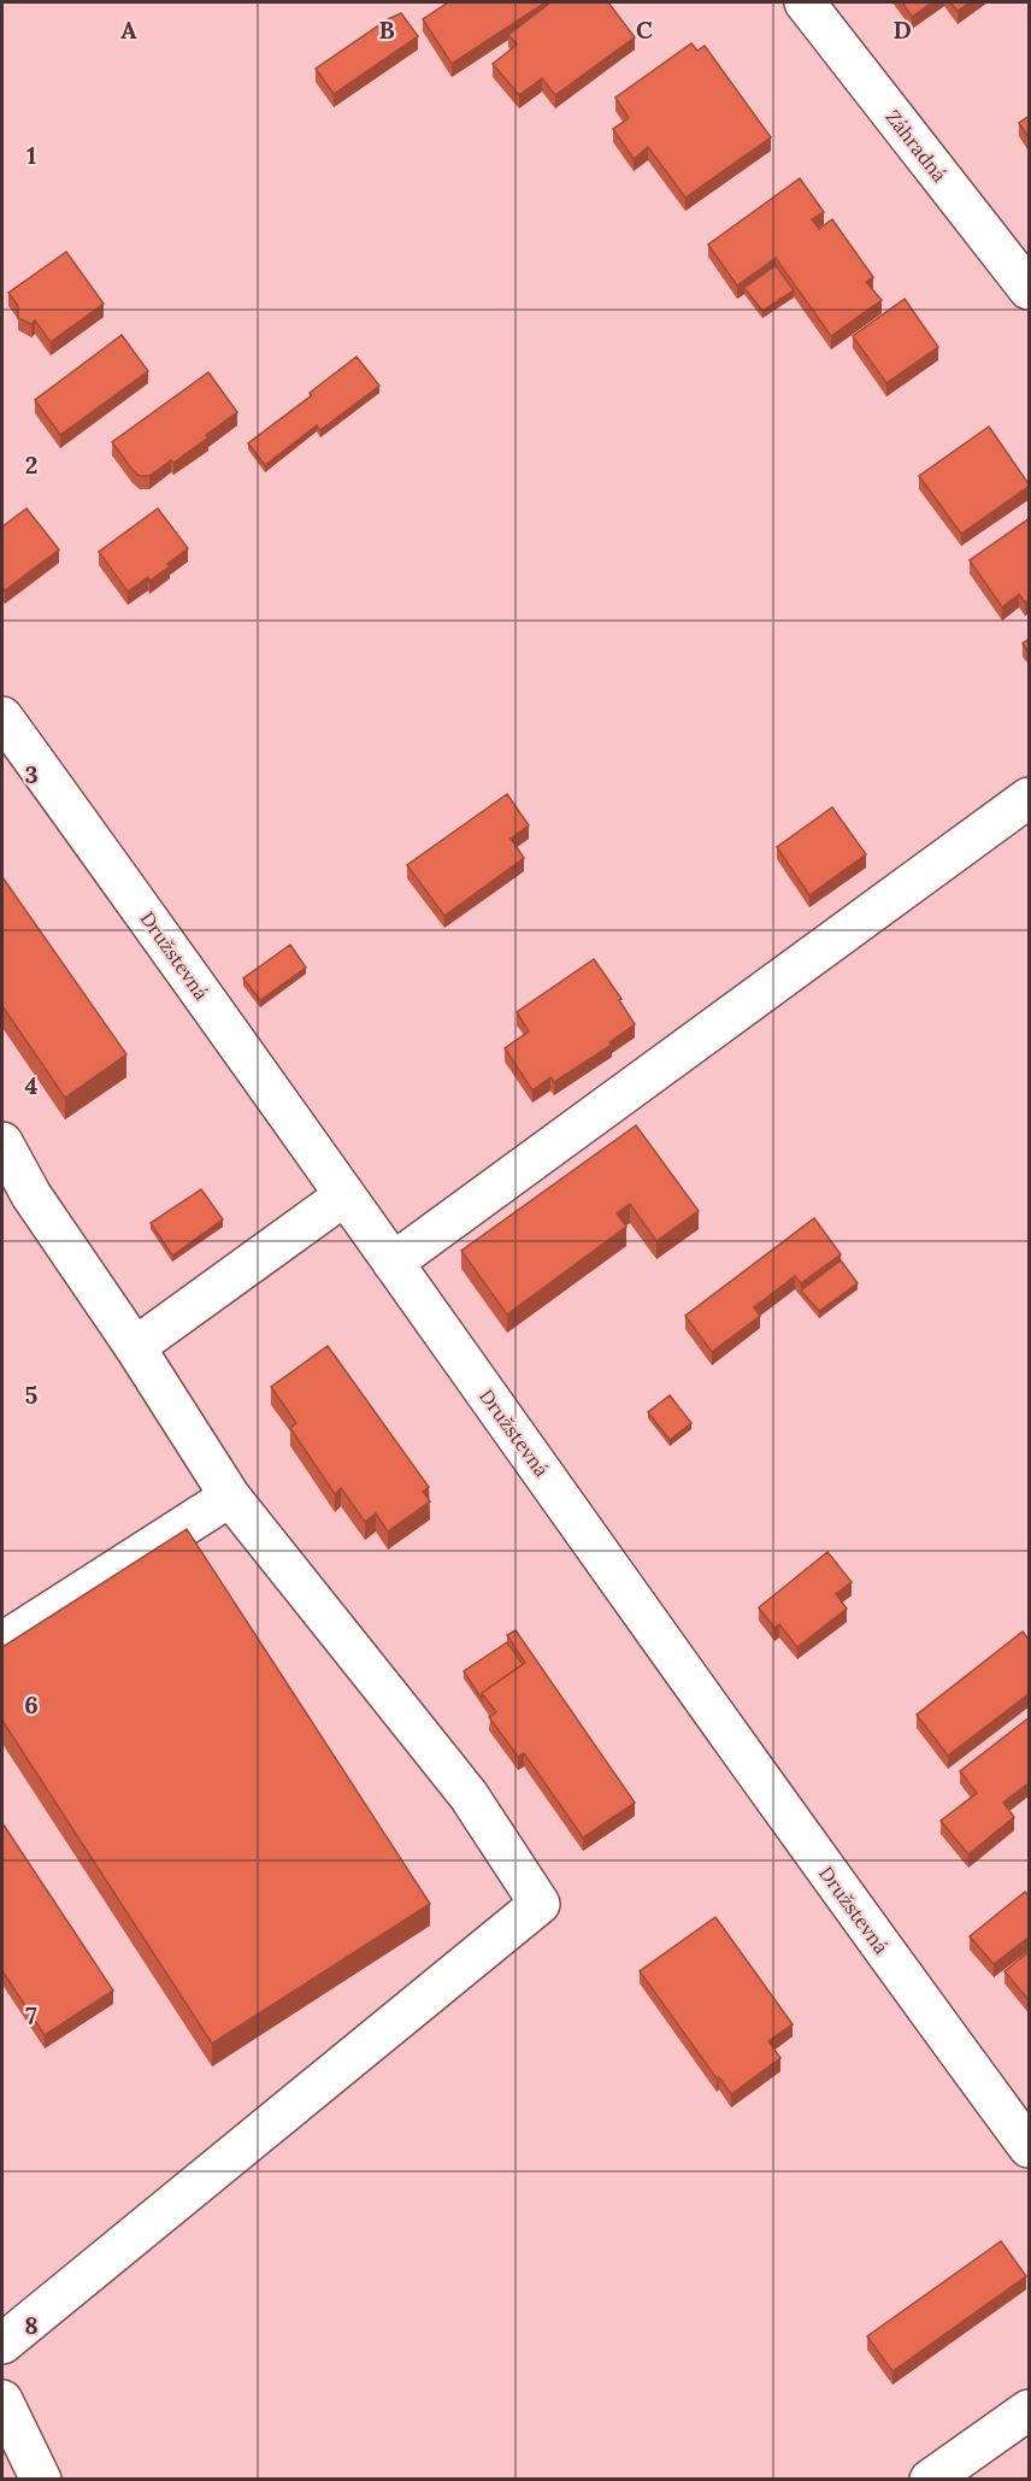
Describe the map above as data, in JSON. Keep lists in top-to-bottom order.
{
  "streets": {
    "street": ["Záhradná", "Družstevná"]
  },
  "grid": {
    "columns": [
      "A",
      "B",
      "C",
      "D"
    ],
    "rows": [
      "1",
      "2",
      "3",
      "4",
      "5",
      "6",
      "7",
      "8"
    ]
  }
}
